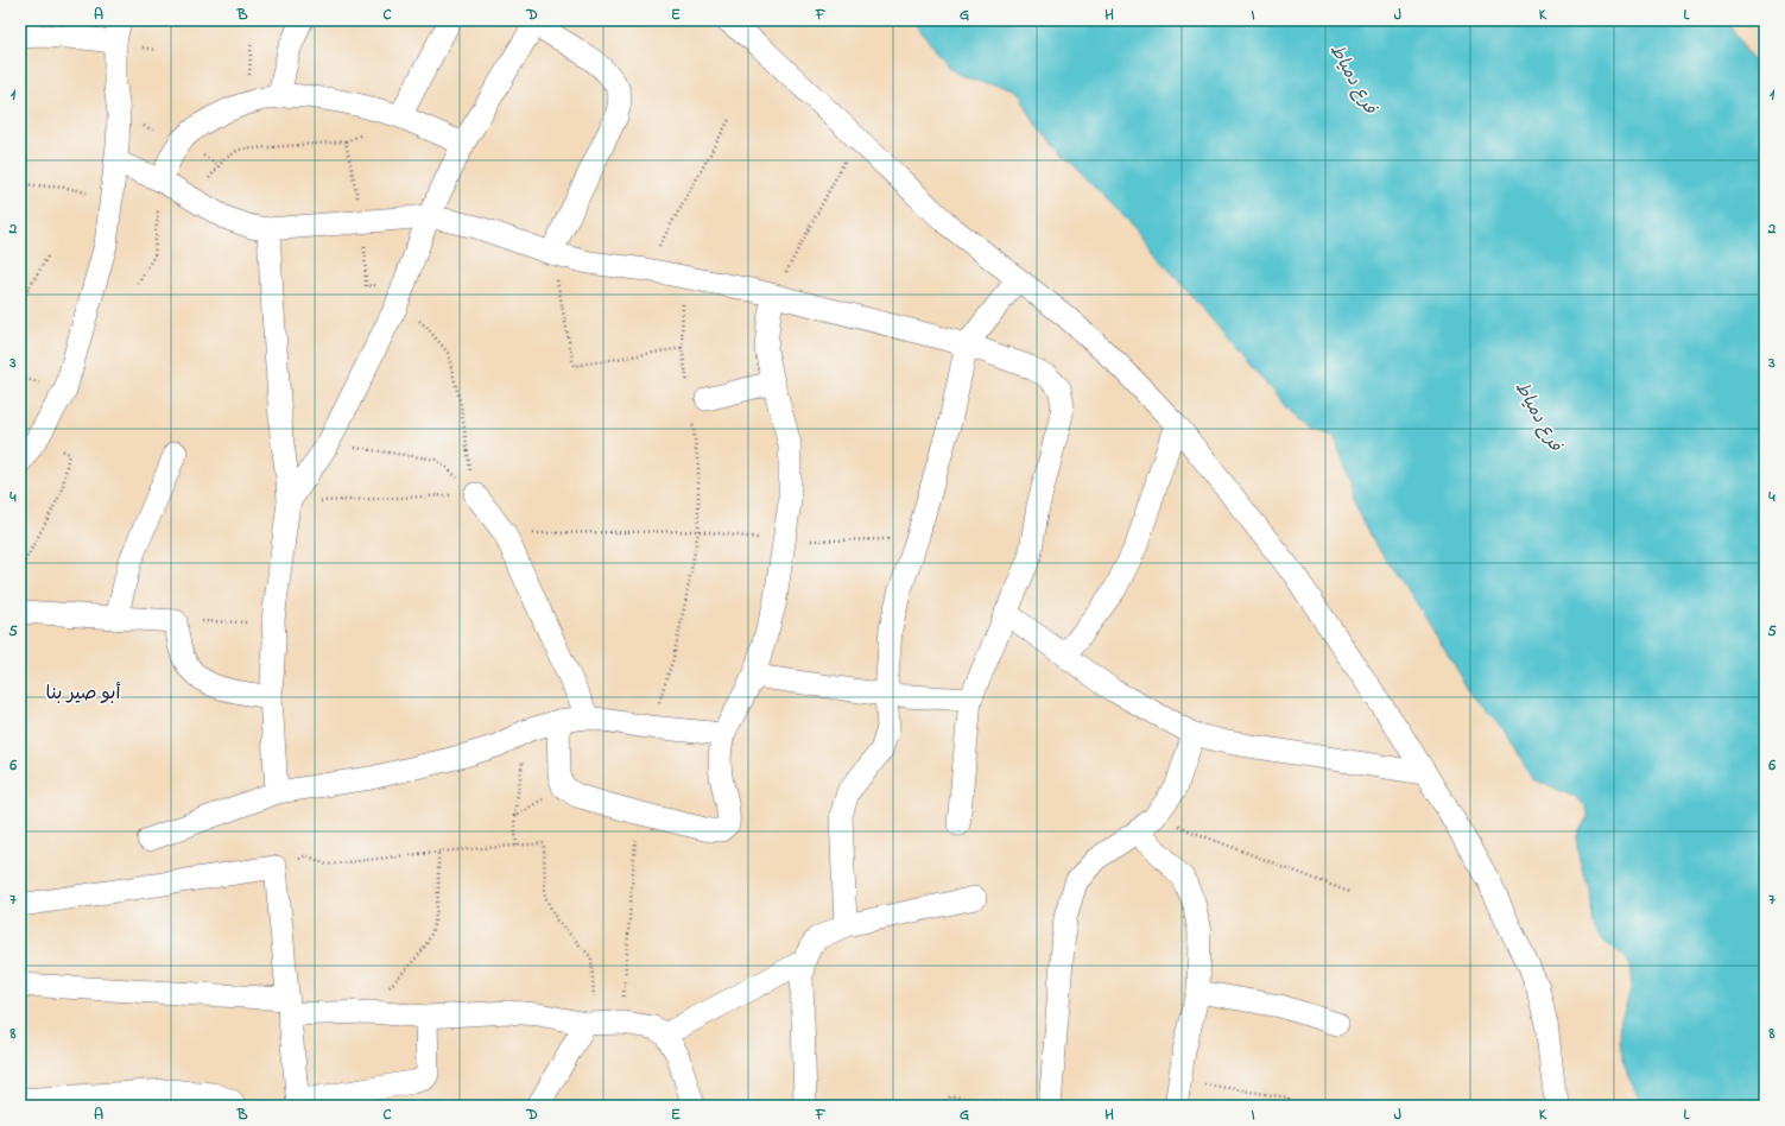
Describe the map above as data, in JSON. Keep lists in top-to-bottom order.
{
  "districts": ["أبو صير بنا"],
  "water": ["فرع دمياط"],
  "grid": {
    "columns": [
      "A",
      "B",
      "C",
      "D",
      "E",
      "F",
      "G",
      "H",
      "I",
      "J",
      "K",
      "L"
    ],
    "rows": [
      "1",
      "2",
      "3",
      "4",
      "5",
      "6",
      "7",
      "8"
    ]
  }
}
